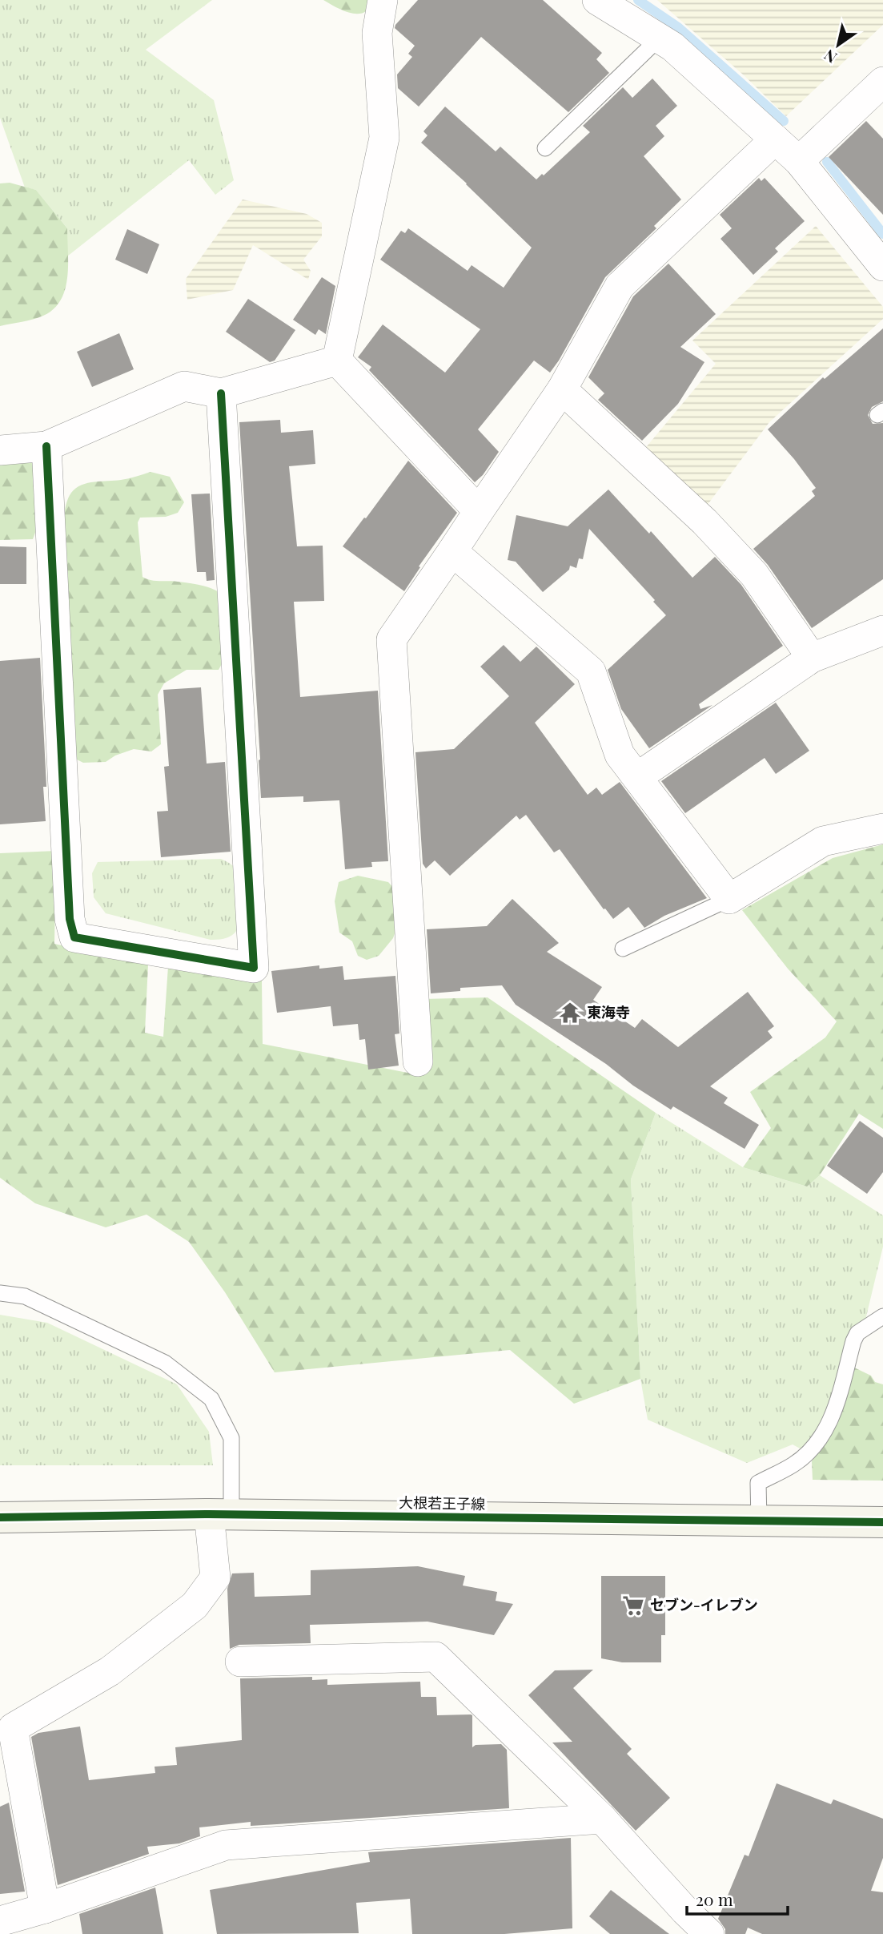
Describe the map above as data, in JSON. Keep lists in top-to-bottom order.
{
  "streets": {
    "street": ["大根若王子線"]
  },
  "places": {
    "temple": ["東海寺"],
    "supermarket": ["セブン-イレブン"]
  },
  "scale_bar": "20 m",
  "north": "bottom left"
}
